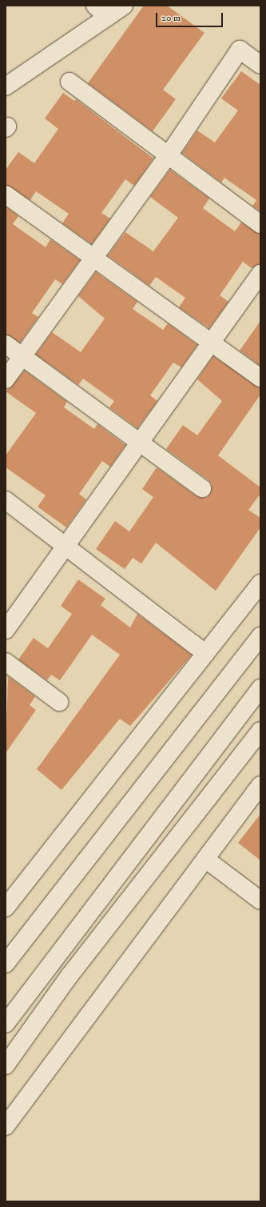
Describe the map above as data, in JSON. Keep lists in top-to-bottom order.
{
  "scale_bar": "20 m"
}
